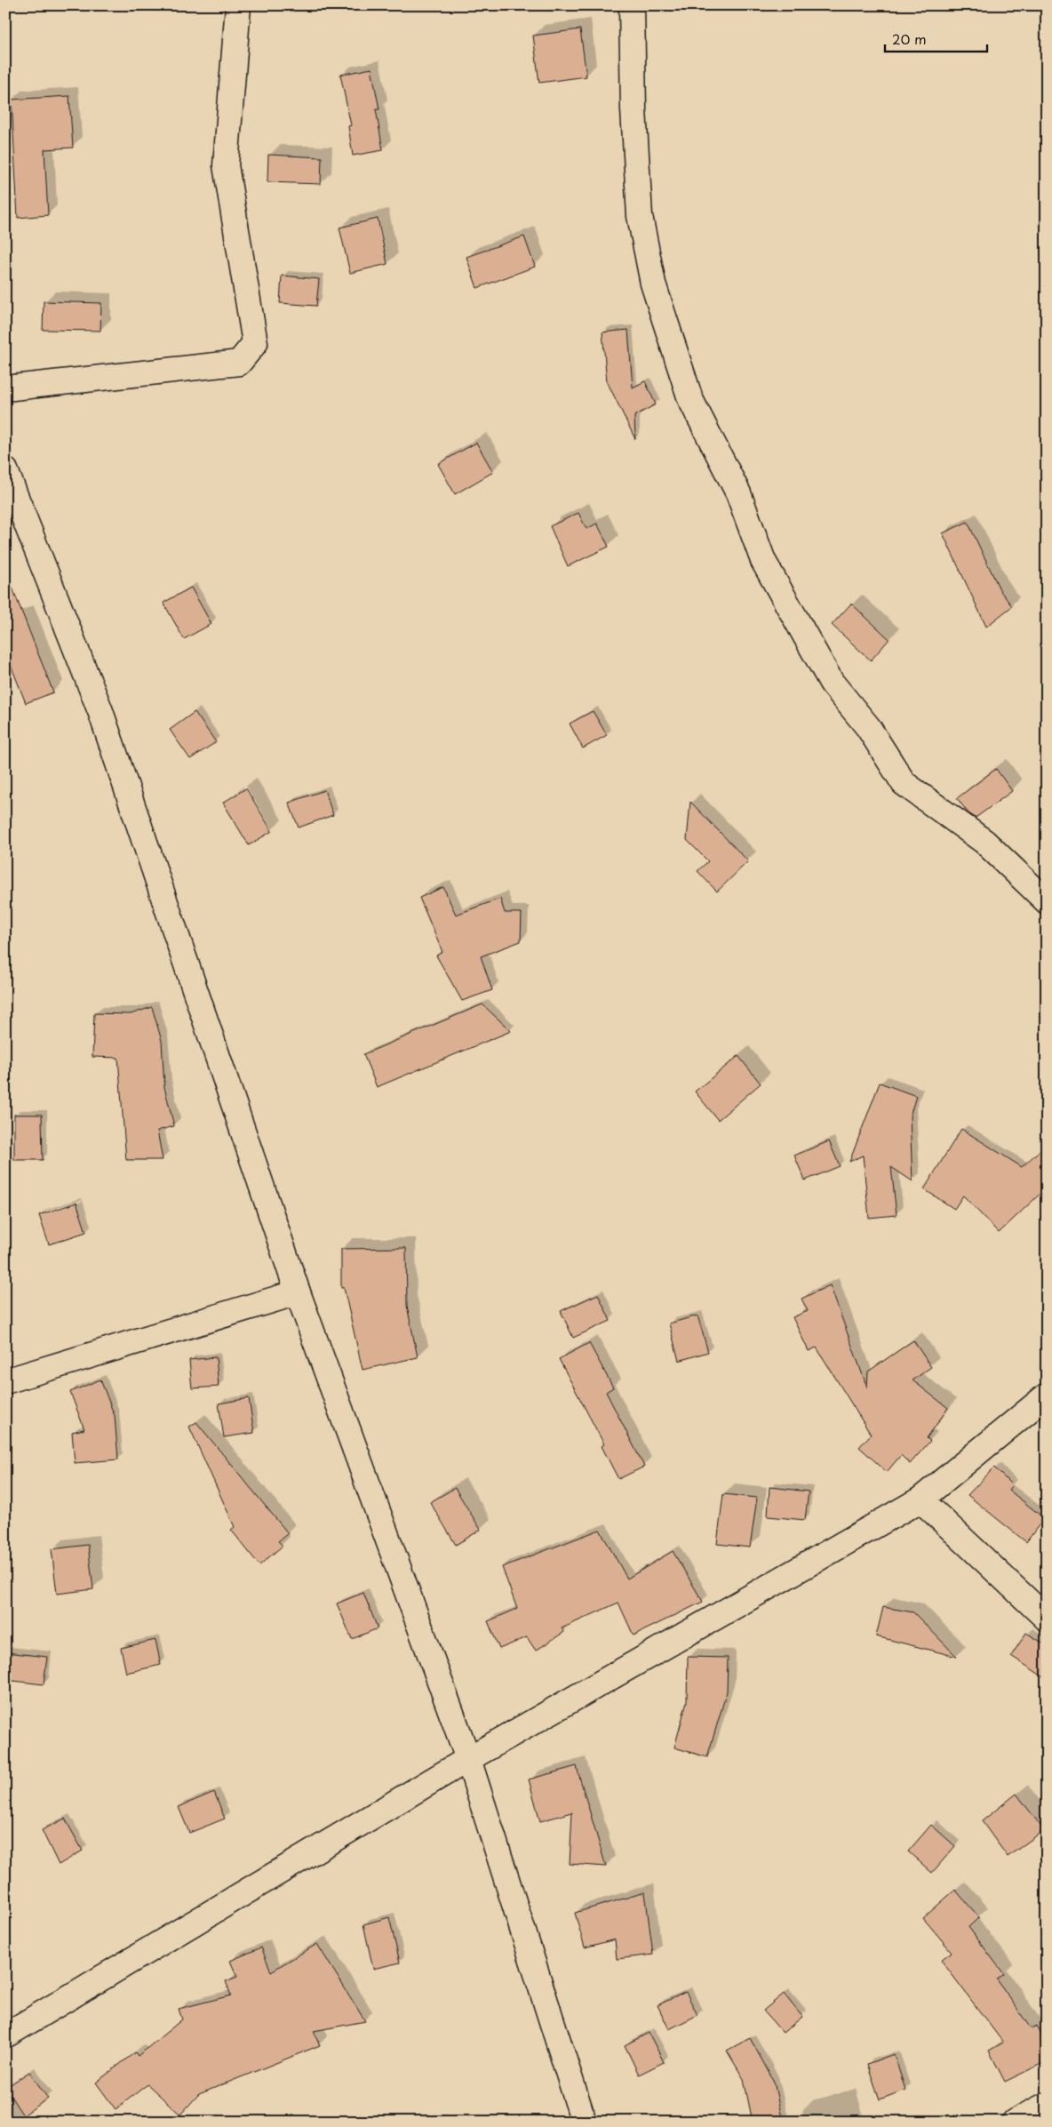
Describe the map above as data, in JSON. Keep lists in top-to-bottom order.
{
  "scale_bar": "20 m"
}
